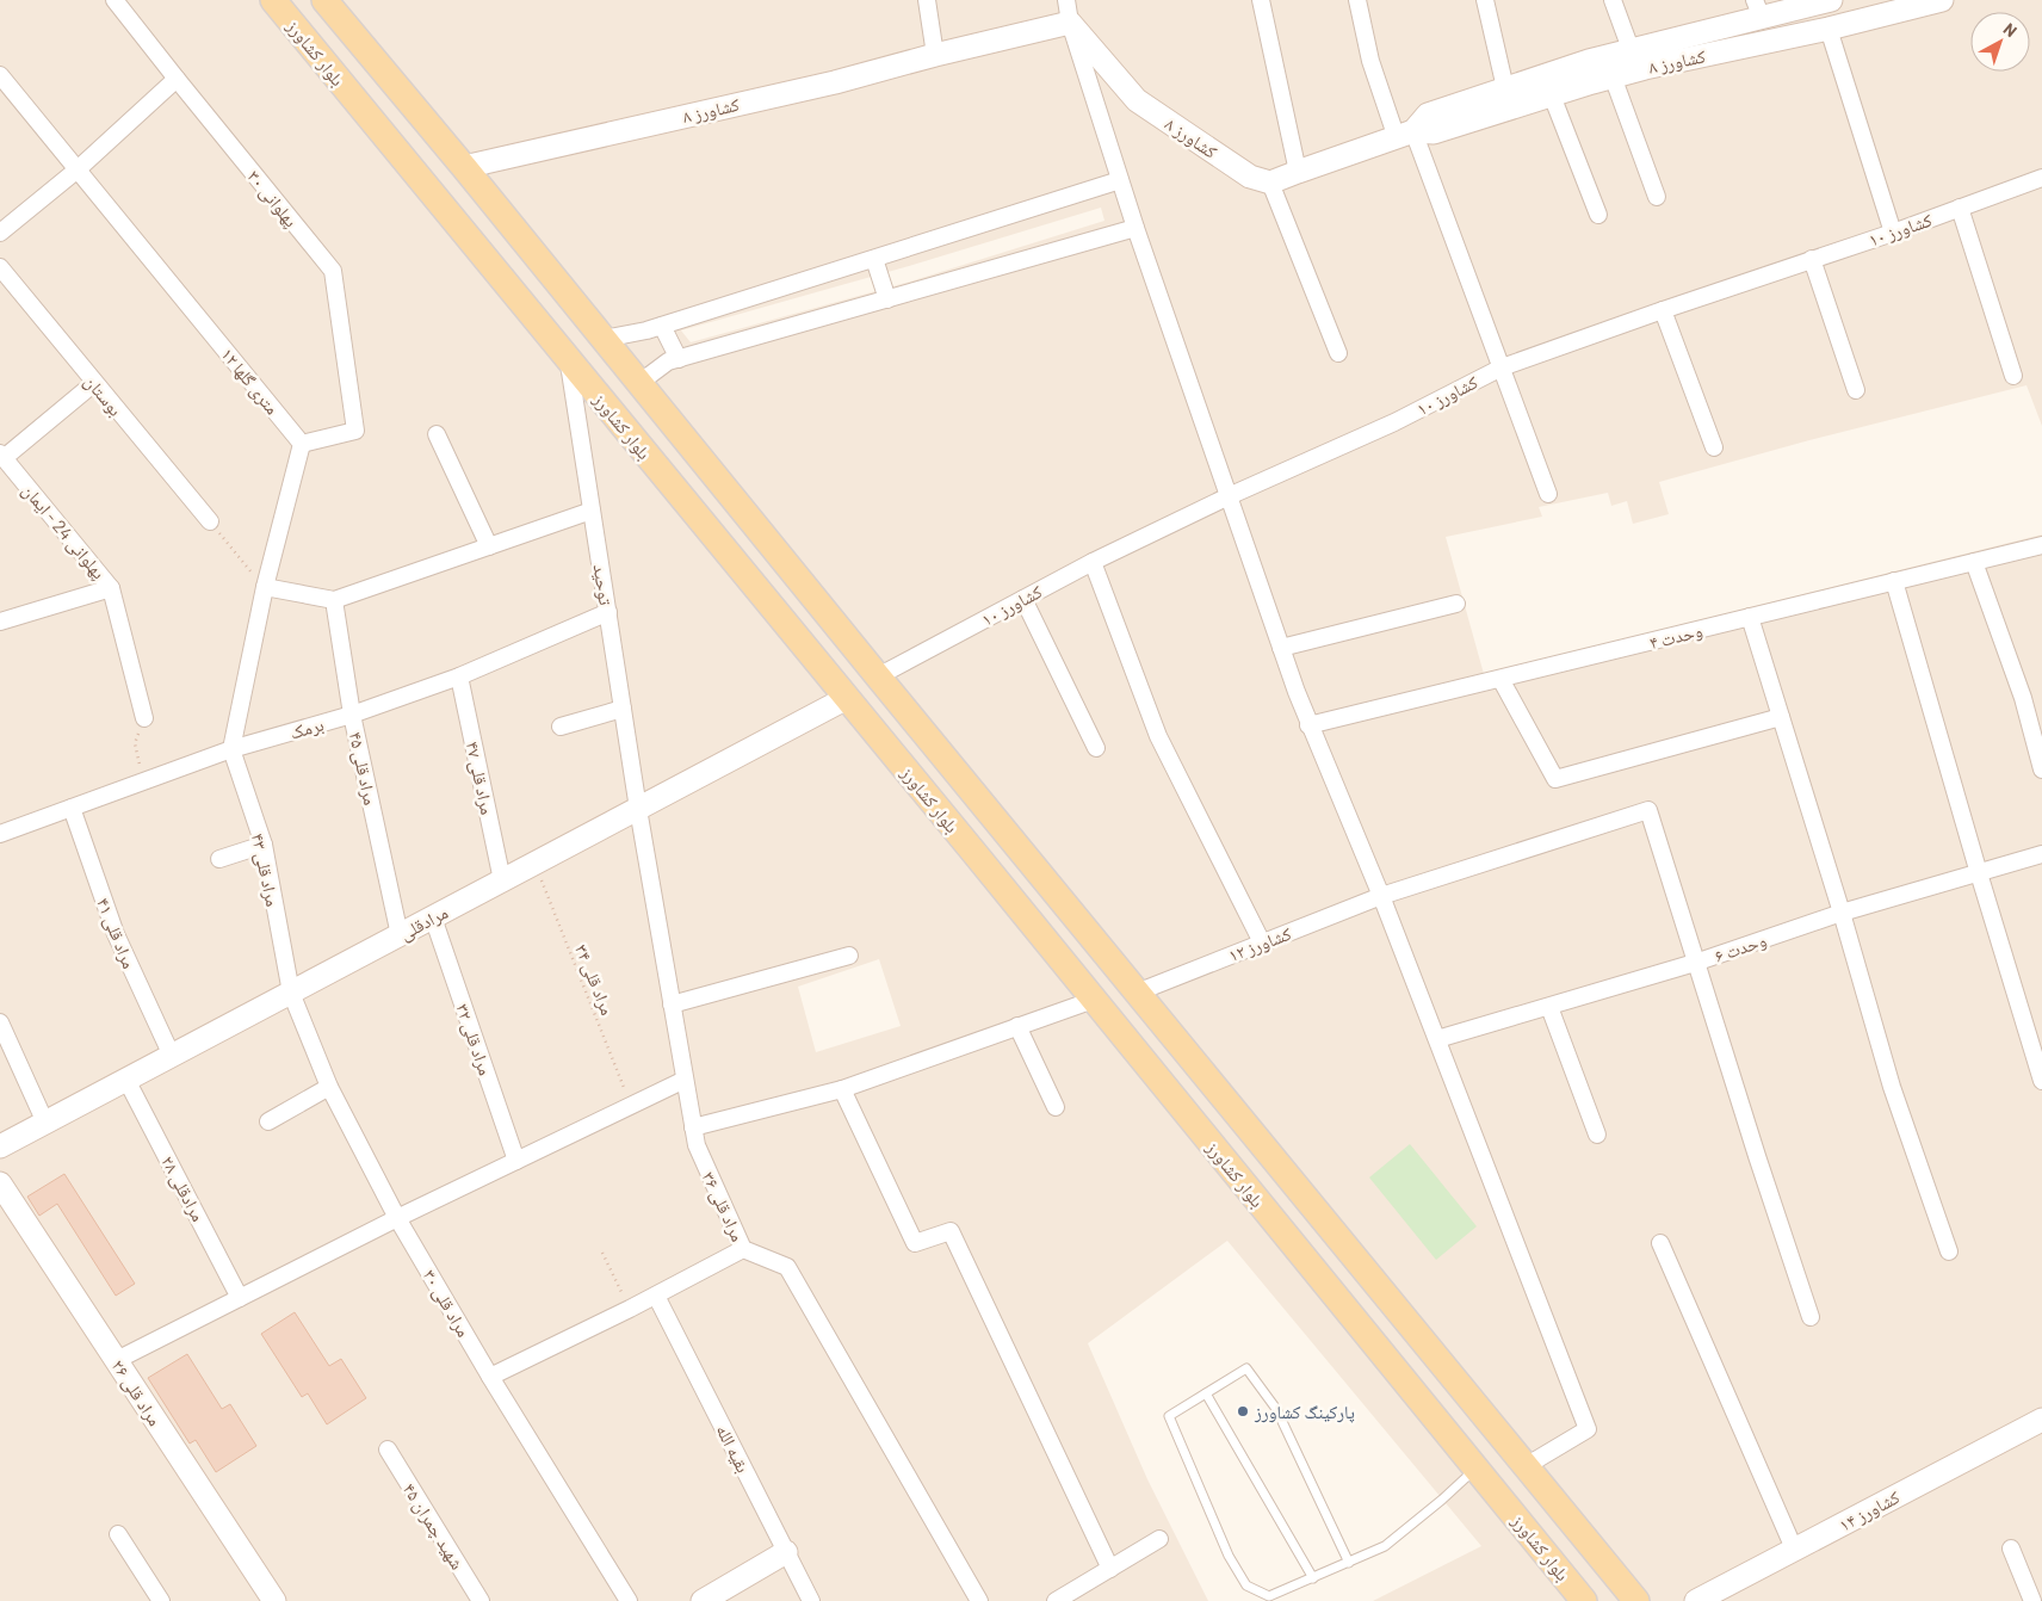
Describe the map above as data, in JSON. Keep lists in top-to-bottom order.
{
  "streets": {
    "main road": ["بلوار کشاورز"],
    "street": [
      "کشاورز ۸",
      "پهلوانی ۳۰",
      "کشاورز ۱۰",
      "۱۲ متری گلها",
      "بوستان",
      "پهلوانی 24 - ایمان",
      "توحید",
      "وحدت ۴",
      "برمک",
      "مراد قلی ۴۵",
      "مراد قلی ۴۷",
      "مراد قلی ۴۳",
      "مرادقلی",
      "مراد قلی ۴۱",
      "کشاورز ۱۲",
      "وحدت ۶",
      "مراد قلی ۳۲",
      "مرادقلی ۲۸",
      "مراد قلی ۳۶",
      "مراد قلی ۳۰",
      "مراد قلی ۲۶",
      "بقیه الله",
      "کشاورز ۱۴",
      "شهید چمران ۴۵"
    ],
    "path": ["مراد قلی ۳۴"]
  },
  "crossings": [
    ["بلوار کشاورز", "کشاورز ۸"],
    ["بلوار کشاورز", "کشاورز ۱۰"],
    ["بلوار کشاورز", "توحید"],
    ["بلوار کشاورز", "مرادقلی"],
    ["بلوار کشاورز", "کشاورز ۱۲"],
    ["پهلوانی ۳۰", "۱۲ متری گلها"],
    ["توحید", "برمک"],
    ["توحید", "مرادقلی"],
    ["توحید", "مراد قلی ۳۶"],
    ["برمک", "مراد قلی ۴۵"],
    ["برمک", "مراد قلی ۴۷"],
    ["برمک", "مراد قلی ۴۳"],
    ["برمک", "مراد قلی ۴۱"],
    ["مراد قلی ۴۵", "مرادقلی"],
    ["مراد قلی ۴۷", "مرادقلی"],
    ["مراد قلی ۴۳", "مرادقلی"],
    ["مراد قلی ۴۳", "مراد قلی ۳۰"],
    ["مرادقلی", "مراد قلی ۴۱"],
    ["مرادقلی", "مراد قلی ۳۴"],
    ["مرادقلی", "مراد قلی ۳۲"],
    ["مرادقلی", "مرادقلی ۲۸"],
    ["مرادقلی", "مراد قلی ۳۶"],
    ["مرادقلی", "مراد قلی ۳۰"],
    ["کشاورز ۱۲", "وحدت ۶"]
  ],
  "places": ["پارکینگ کشاورز"],
  "north": "top right"
}
